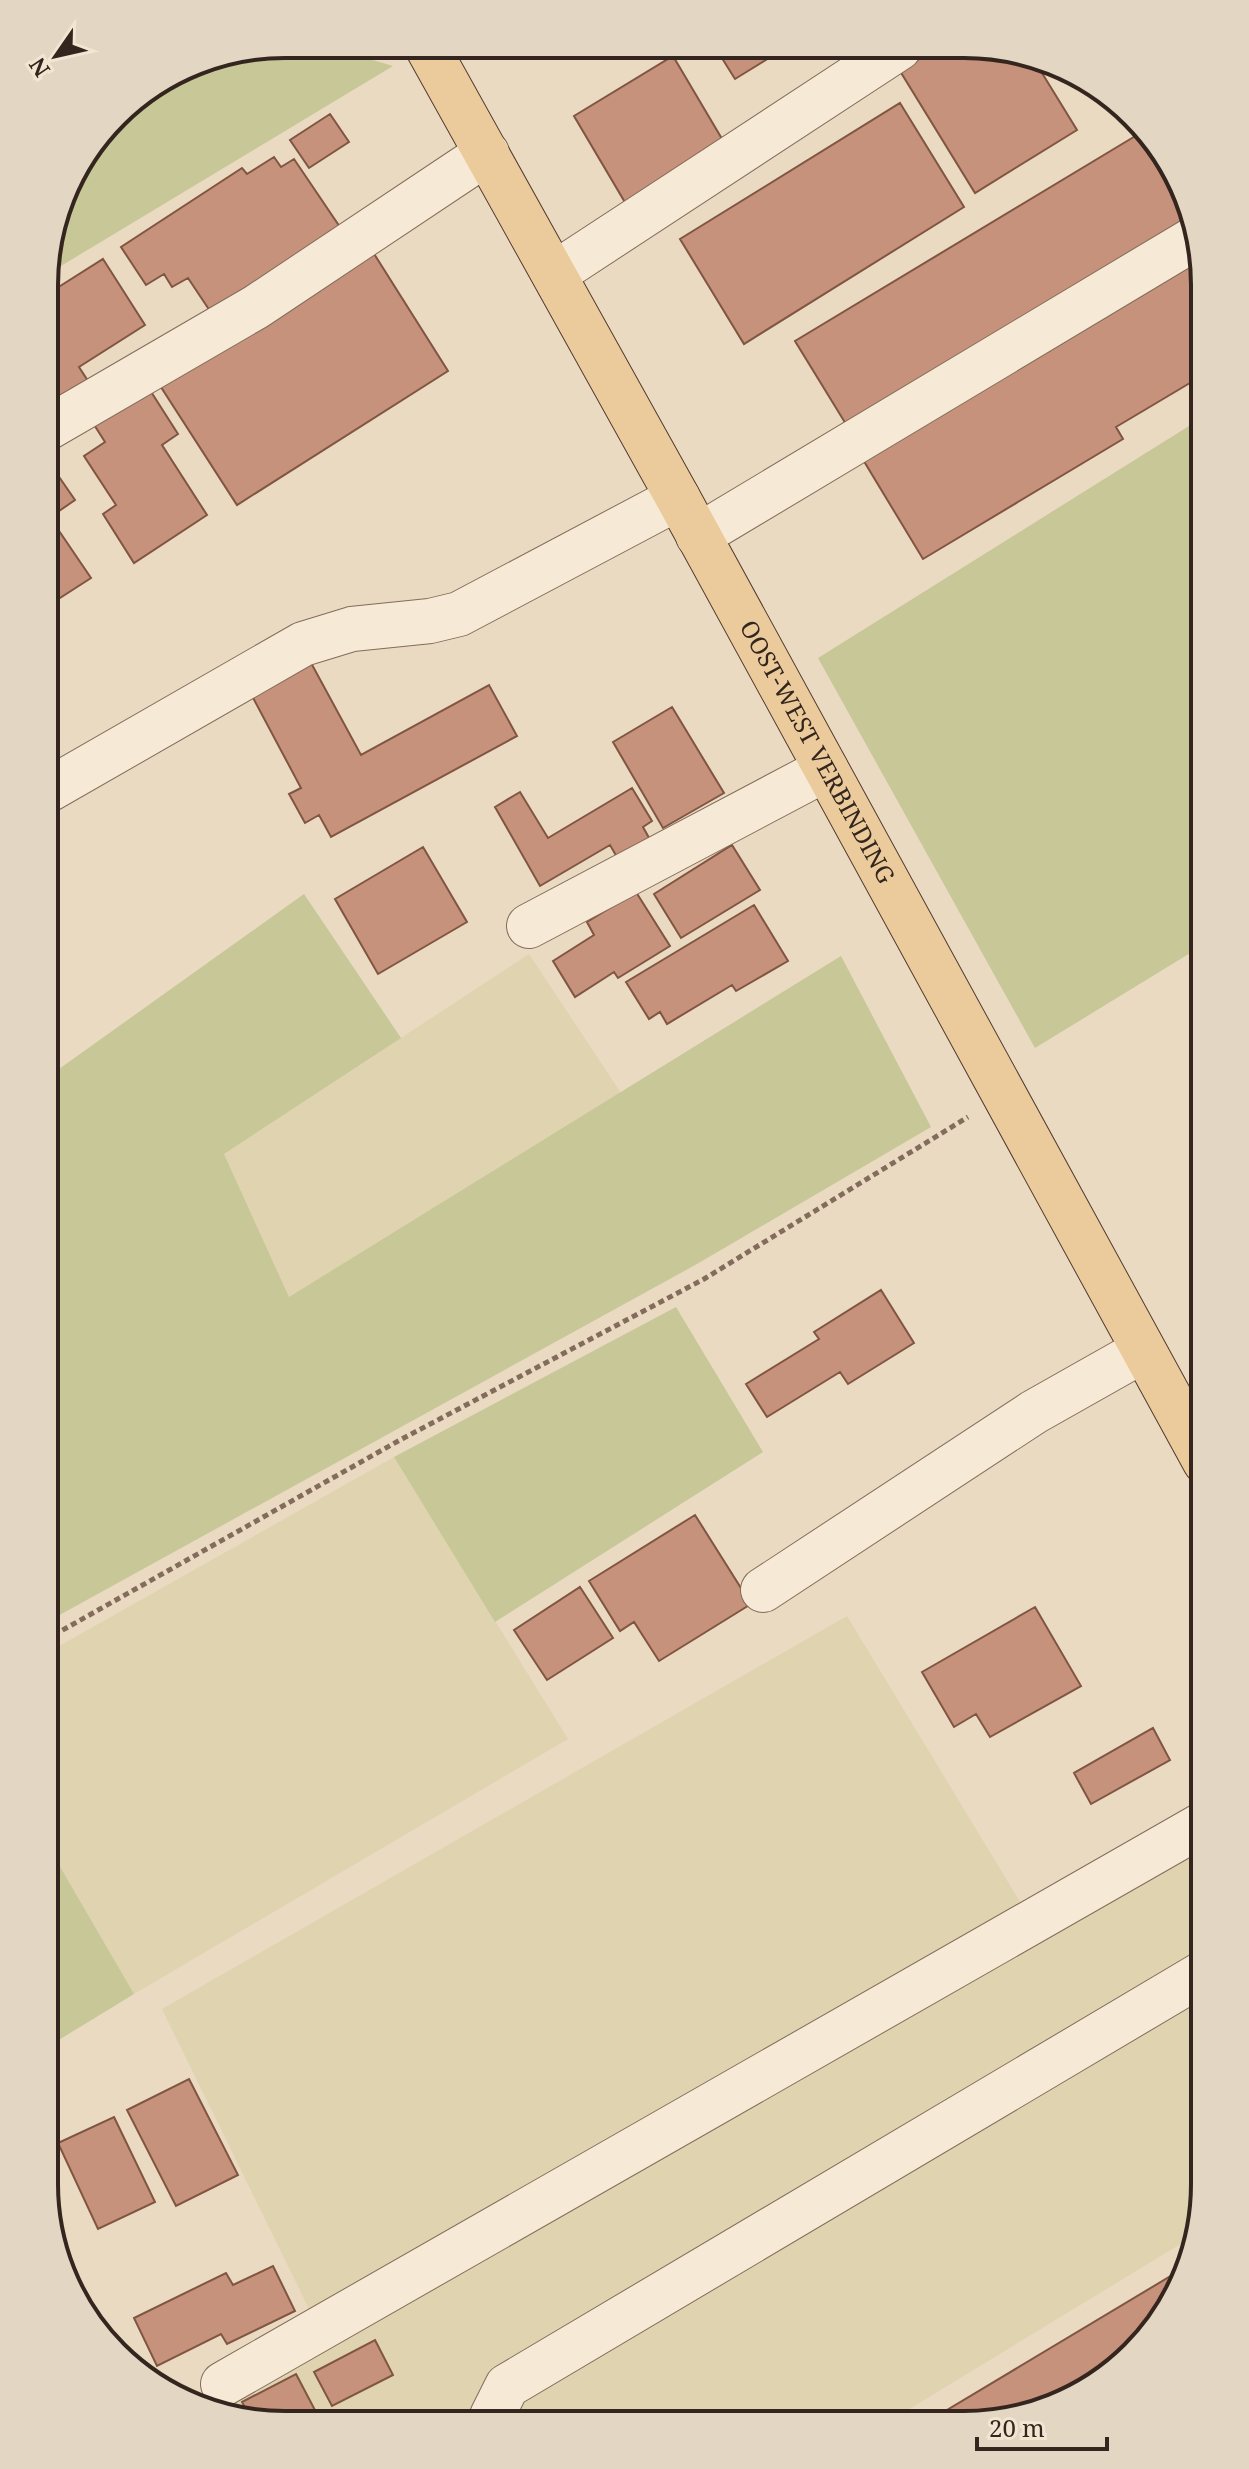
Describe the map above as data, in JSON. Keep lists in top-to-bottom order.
{
  "streets": {
    "main road": ["OOST-WEST VERBINDING"]
  },
  "scale_bar": "20 m",
  "north": "bottom left"
}
